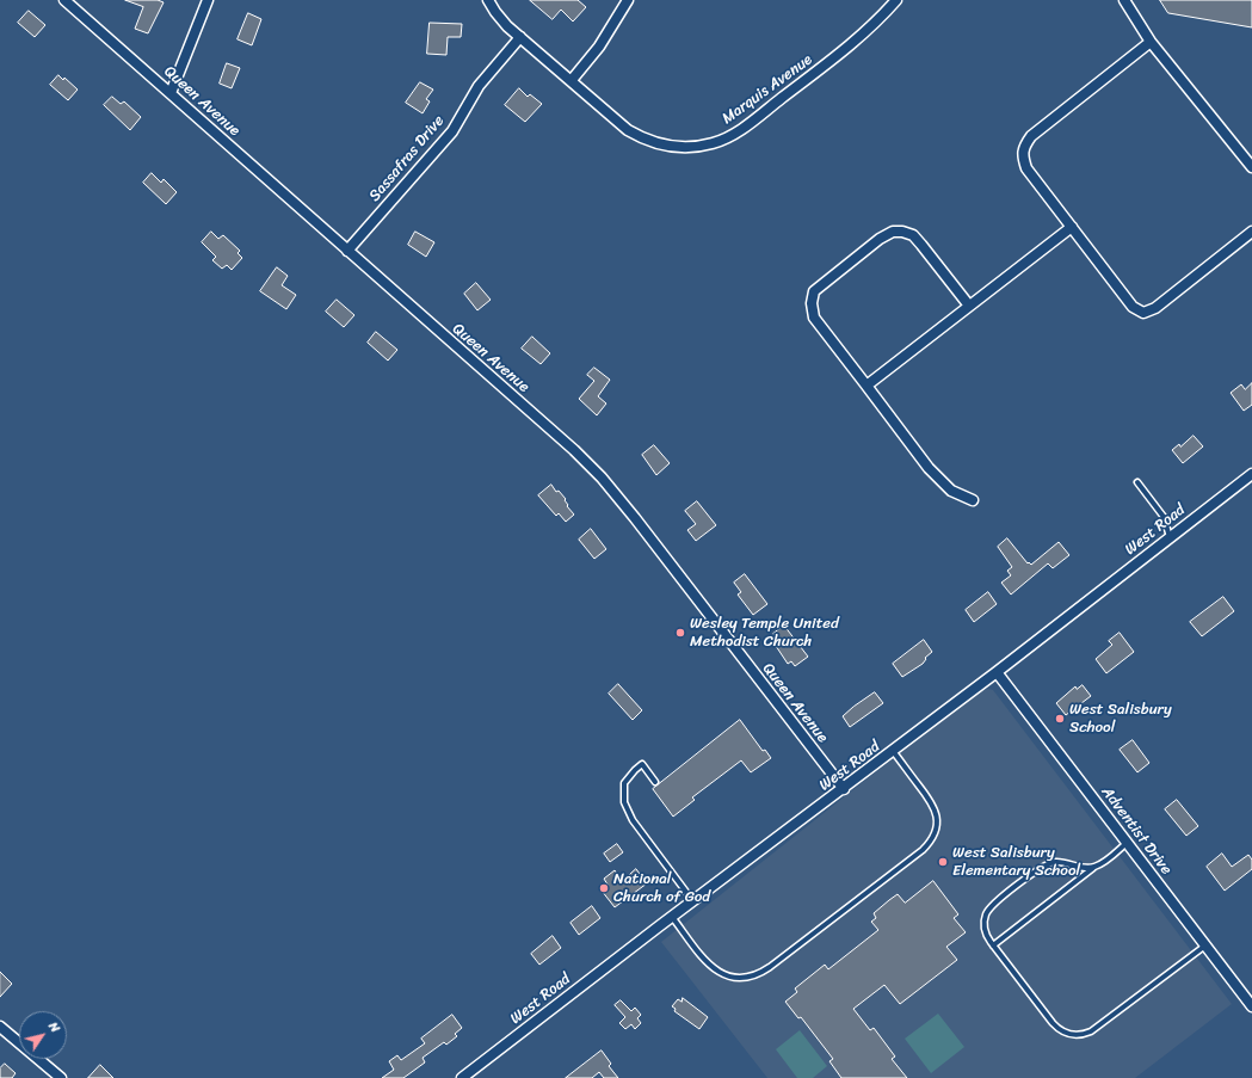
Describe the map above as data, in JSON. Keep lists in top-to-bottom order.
{
  "streets": {
    "street": [
      "Marquis Avenue",
      "Queen Avenue",
      "Sassafras Drive",
      "West Road",
      "Adventist Drive"
    ]
  },
  "crossings": [
    ["Marquis Avenue", "Sassafras Drive"],
    ["Queen Avenue", "Sassafras Drive"],
    ["Queen Avenue", "West Road"],
    ["West Road", "Adventist Drive"]
  ],
  "places": [
    "Wesley Temple United Methodist Church",
    "West Salisbury School",
    "West Salisbury Elementary School",
    "National Church of God"
  ],
  "north": "top right"
}
